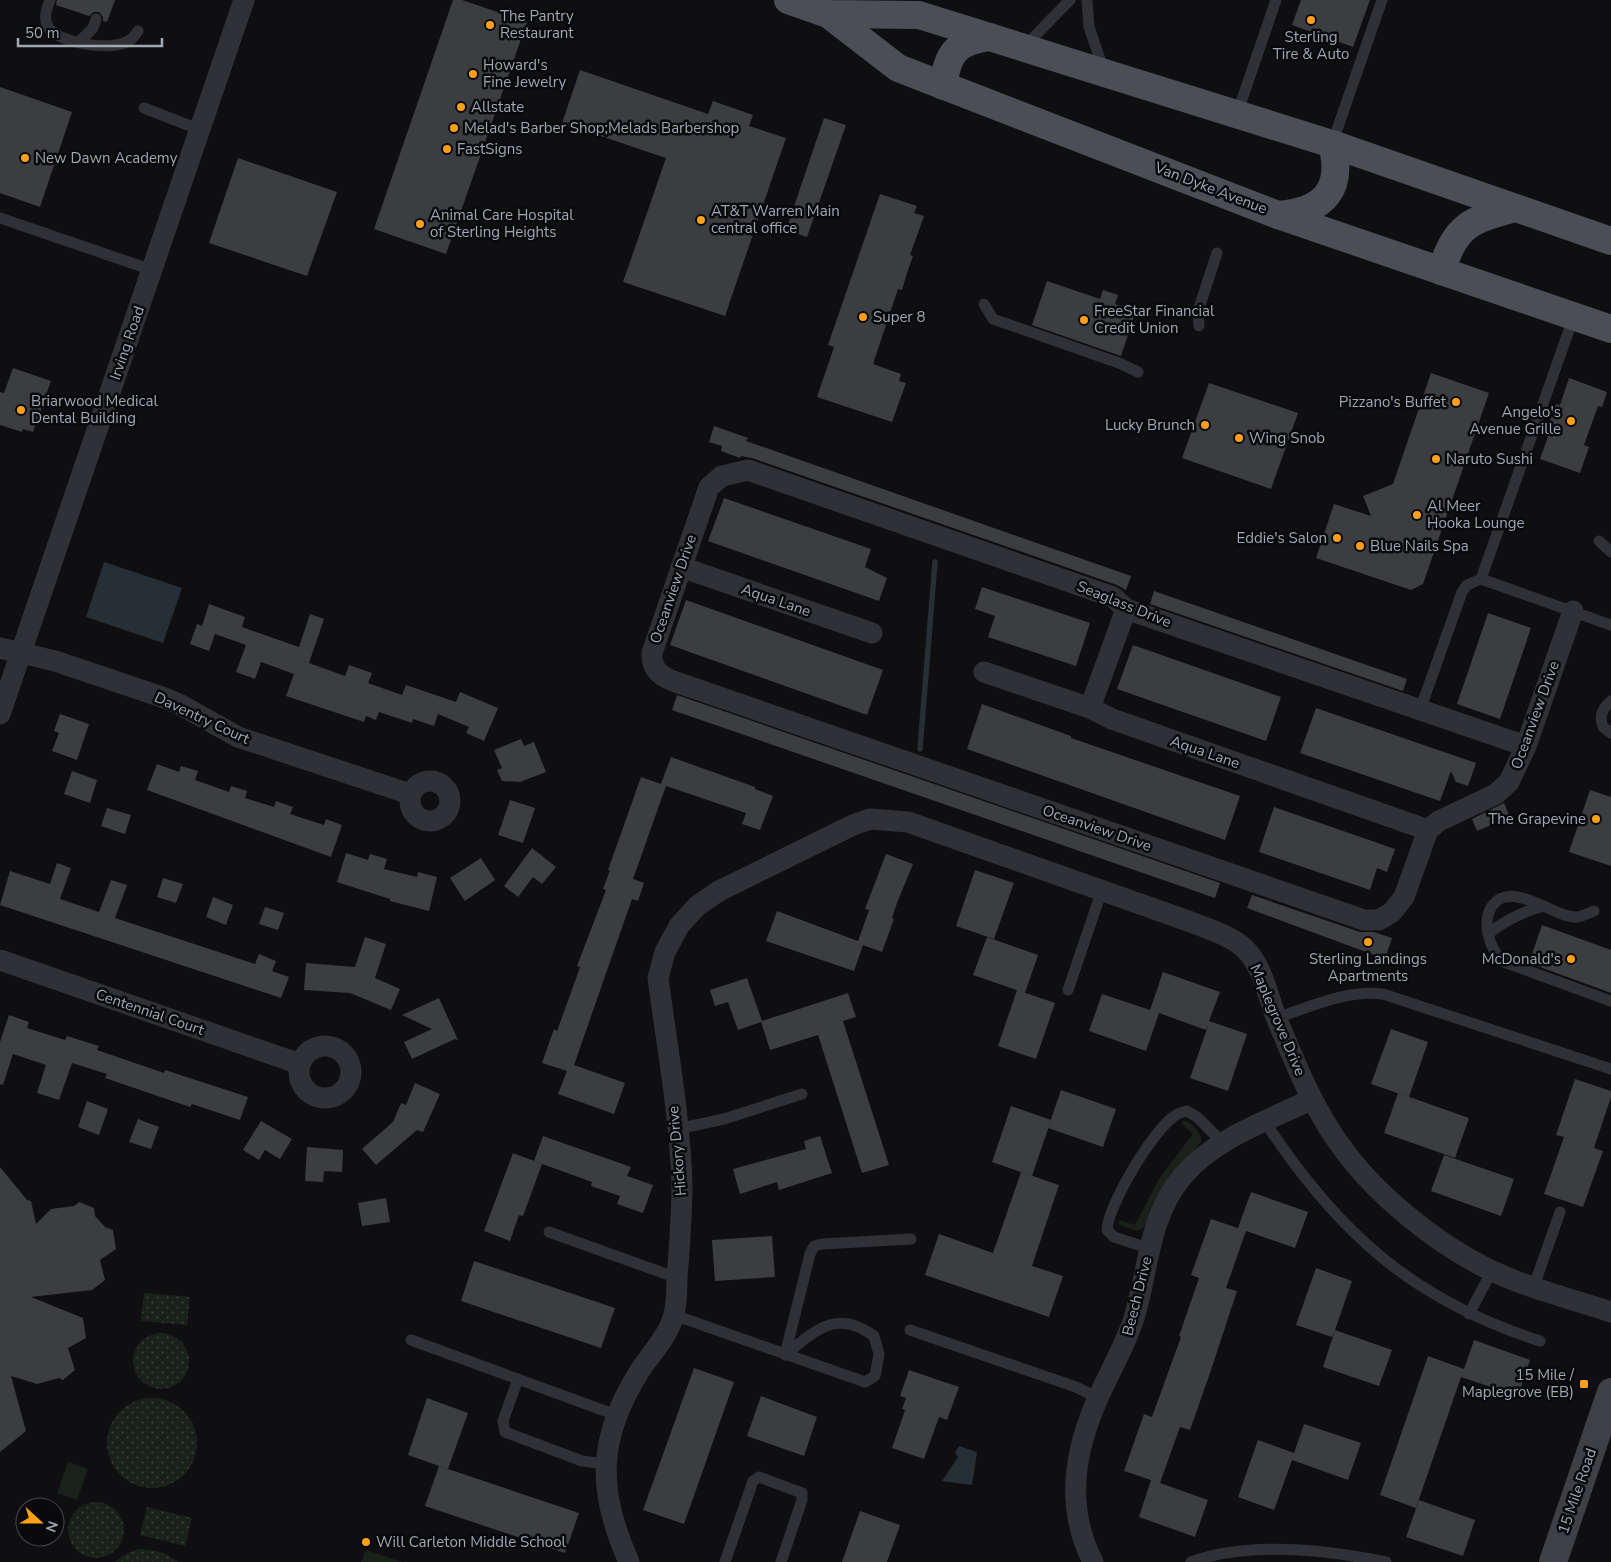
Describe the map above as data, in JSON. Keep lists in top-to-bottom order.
{
  "streets": {
    "main road": ["Van Dyke Avenue", "15 Mile Road"],
    "street": [
      "Irving Road",
      "Oceanview Drive",
      "Aqua Lane",
      "Seaglass Drive",
      "Daventry Court",
      "Centennial Court",
      "Maplegrove Drive",
      "Hickory Drive",
      "Beech Drive"
    ]
  },
  "crossings": [
    ["Irving Road", "Daventry Court"],
    ["Oceanview Drive", "Aqua Lane"],
    ["Oceanview Drive", "Seaglass Drive"],
    ["Maplegrove Drive", "Hickory Drive"],
    ["Maplegrove Drive", "Beech Drive"]
  ],
  "places": {
    "other": [
      "Sterling Tire & Auto",
      "The Pantry Restaurant",
      "Howard's Fine Jewelry",
      "Allstate",
      "Melad's Barber Shop;Melads Barbershop",
      "FastSigns",
      "New Dawn Academy",
      "AT&T Warren Main central office",
      "Animal Care Hospital of Sterling Heights",
      "Super 8",
      "FreeStar Financial Credit Union",
      "Pizzano's Buffet",
      "Briarwood Medical Dental Building",
      "Angelo's Avenue Grille",
      "Lucky Brunch",
      "Wing Snob",
      "Naruto Sushi",
      "Al Meer Hooka Lounge",
      "Eddie's Salon",
      "Blue Nails Spa",
      "The Grapevine",
      "Sterling Landings Apartments",
      "McDonald's",
      "Will Carleton Middle School"
    ],
    "transit": ["15 Mile / Maplegrove (EB)"]
  },
  "scale_bar": "50 m",
  "north": "right"
}
